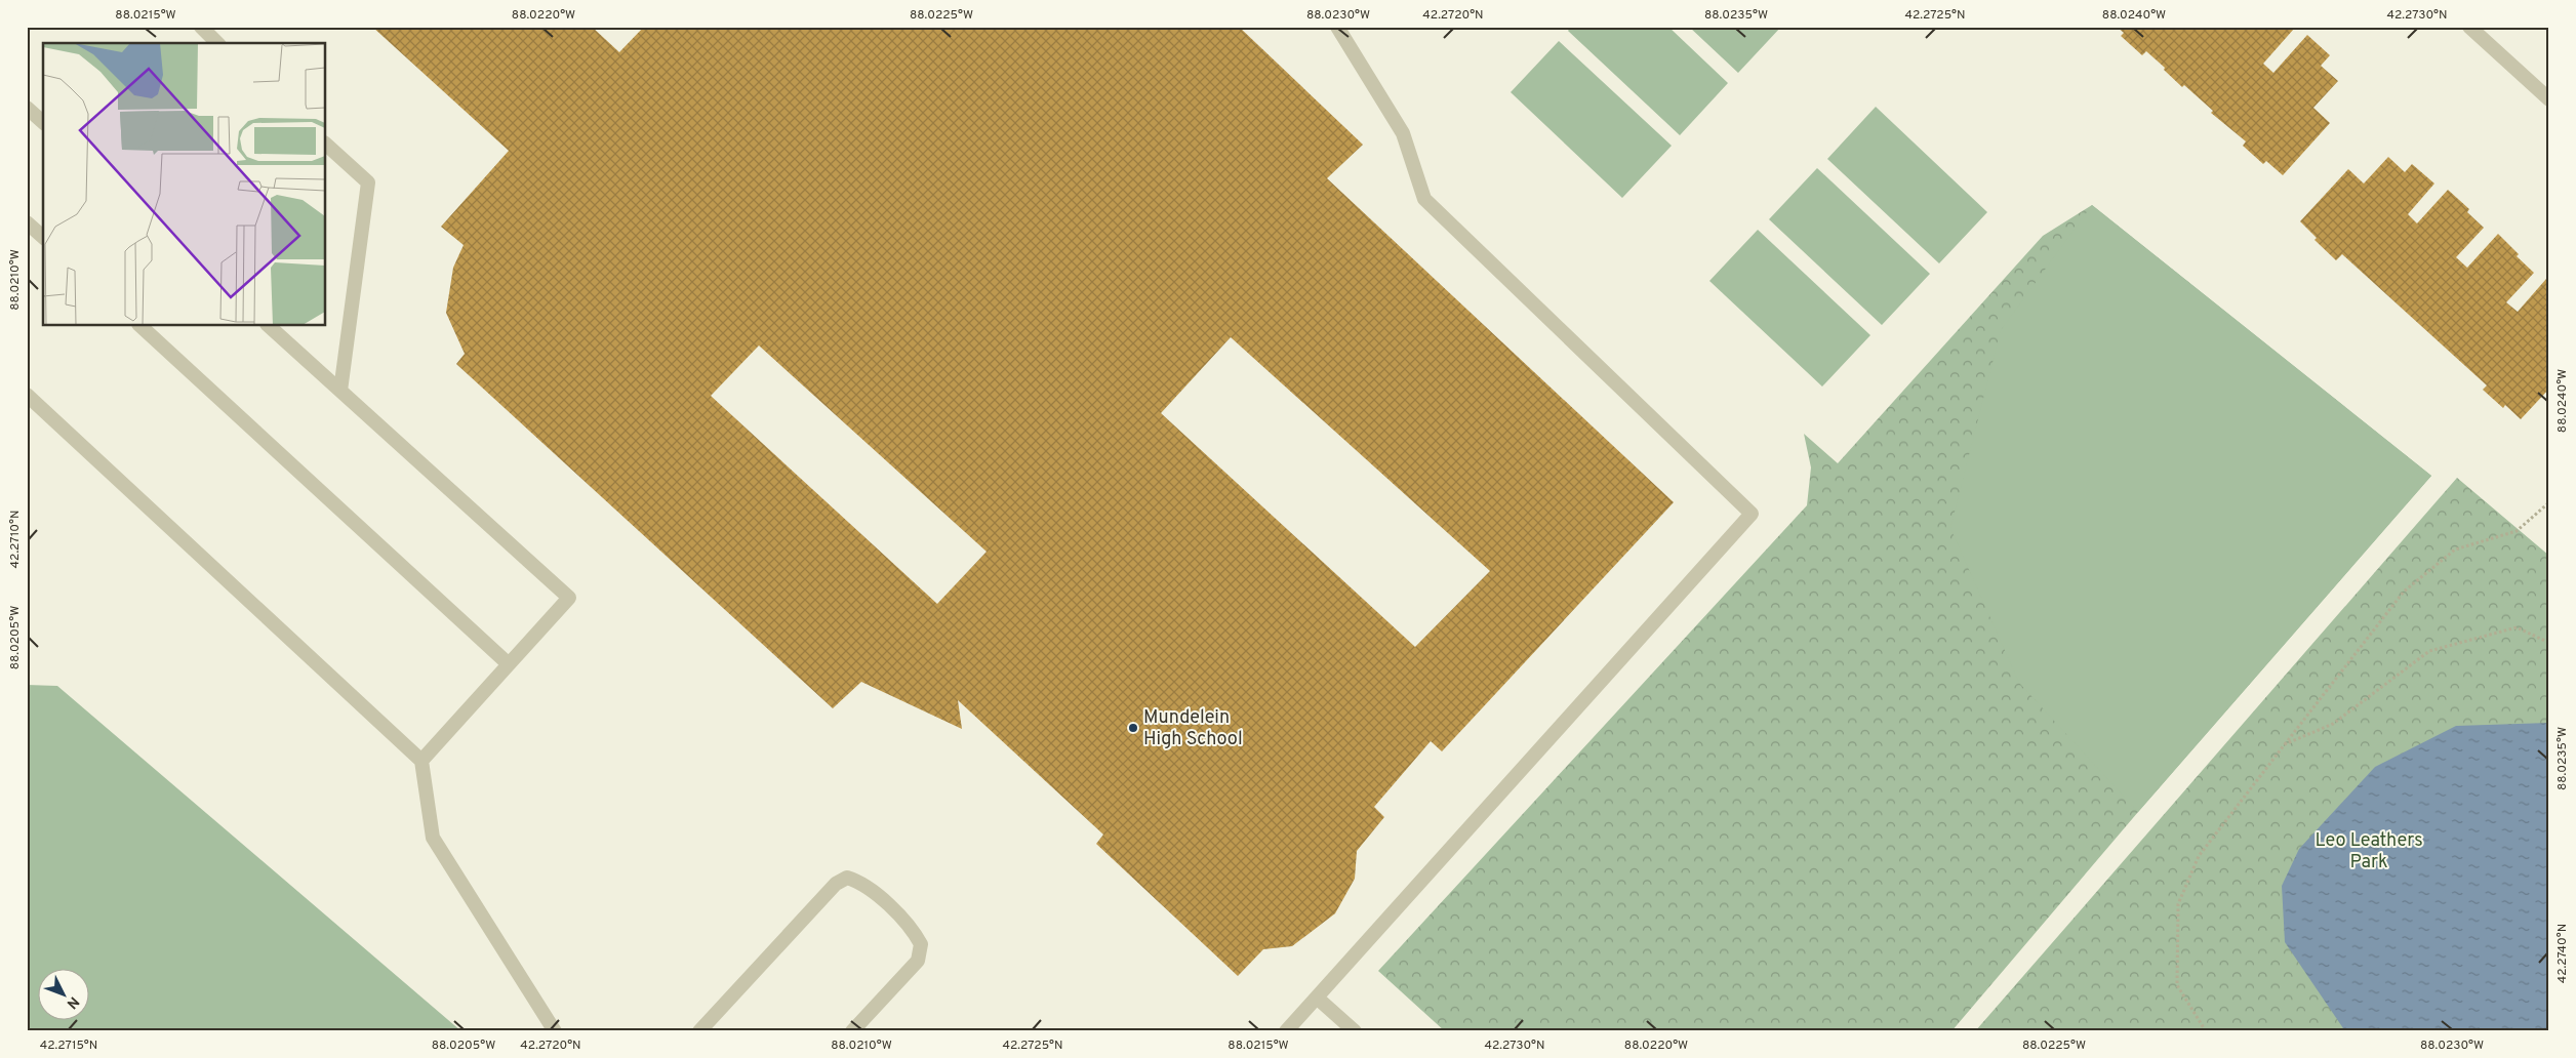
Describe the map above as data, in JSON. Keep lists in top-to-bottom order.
{
  "parks": ["Leo Leathers Park"],
  "places": ["Mundelein High School"],
  "north": "bottom right",
  "coordinates": [
    "88.0215°W",
    "88.0220°W",
    "88.0225°W",
    "88.0230°W",
    "42.2720°N",
    "88.0235°W",
    "42.2725°N",
    "88.0240°W",
    "42.2730°N",
    "88.0210°W",
    "42.2710°N",
    "88.0205°W",
    "42.2740°N",
    "42.2715°N"
  ]
}
